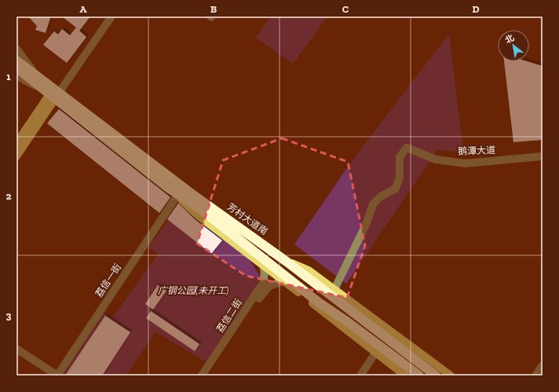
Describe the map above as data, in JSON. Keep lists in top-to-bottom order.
{
  "streets": {
    "highway": ["芳村大道南"],
    "street": ["鹅潭大道", "荔信一街", "荔信二街"]
  },
  "crossings": [
    ["鹅潭大道", "芳村大道南"],
    ["芳村大道南", "荔信一街"],
    ["芳村大道南", "荔信二街"]
  ],
  "parks": ["广钢公园(未开工)"],
  "north": "top left",
  "grid": {
    "columns": [
      "A",
      "B",
      "C",
      "D"
    ],
    "rows": ["1", "2", "3"]
  }
}
